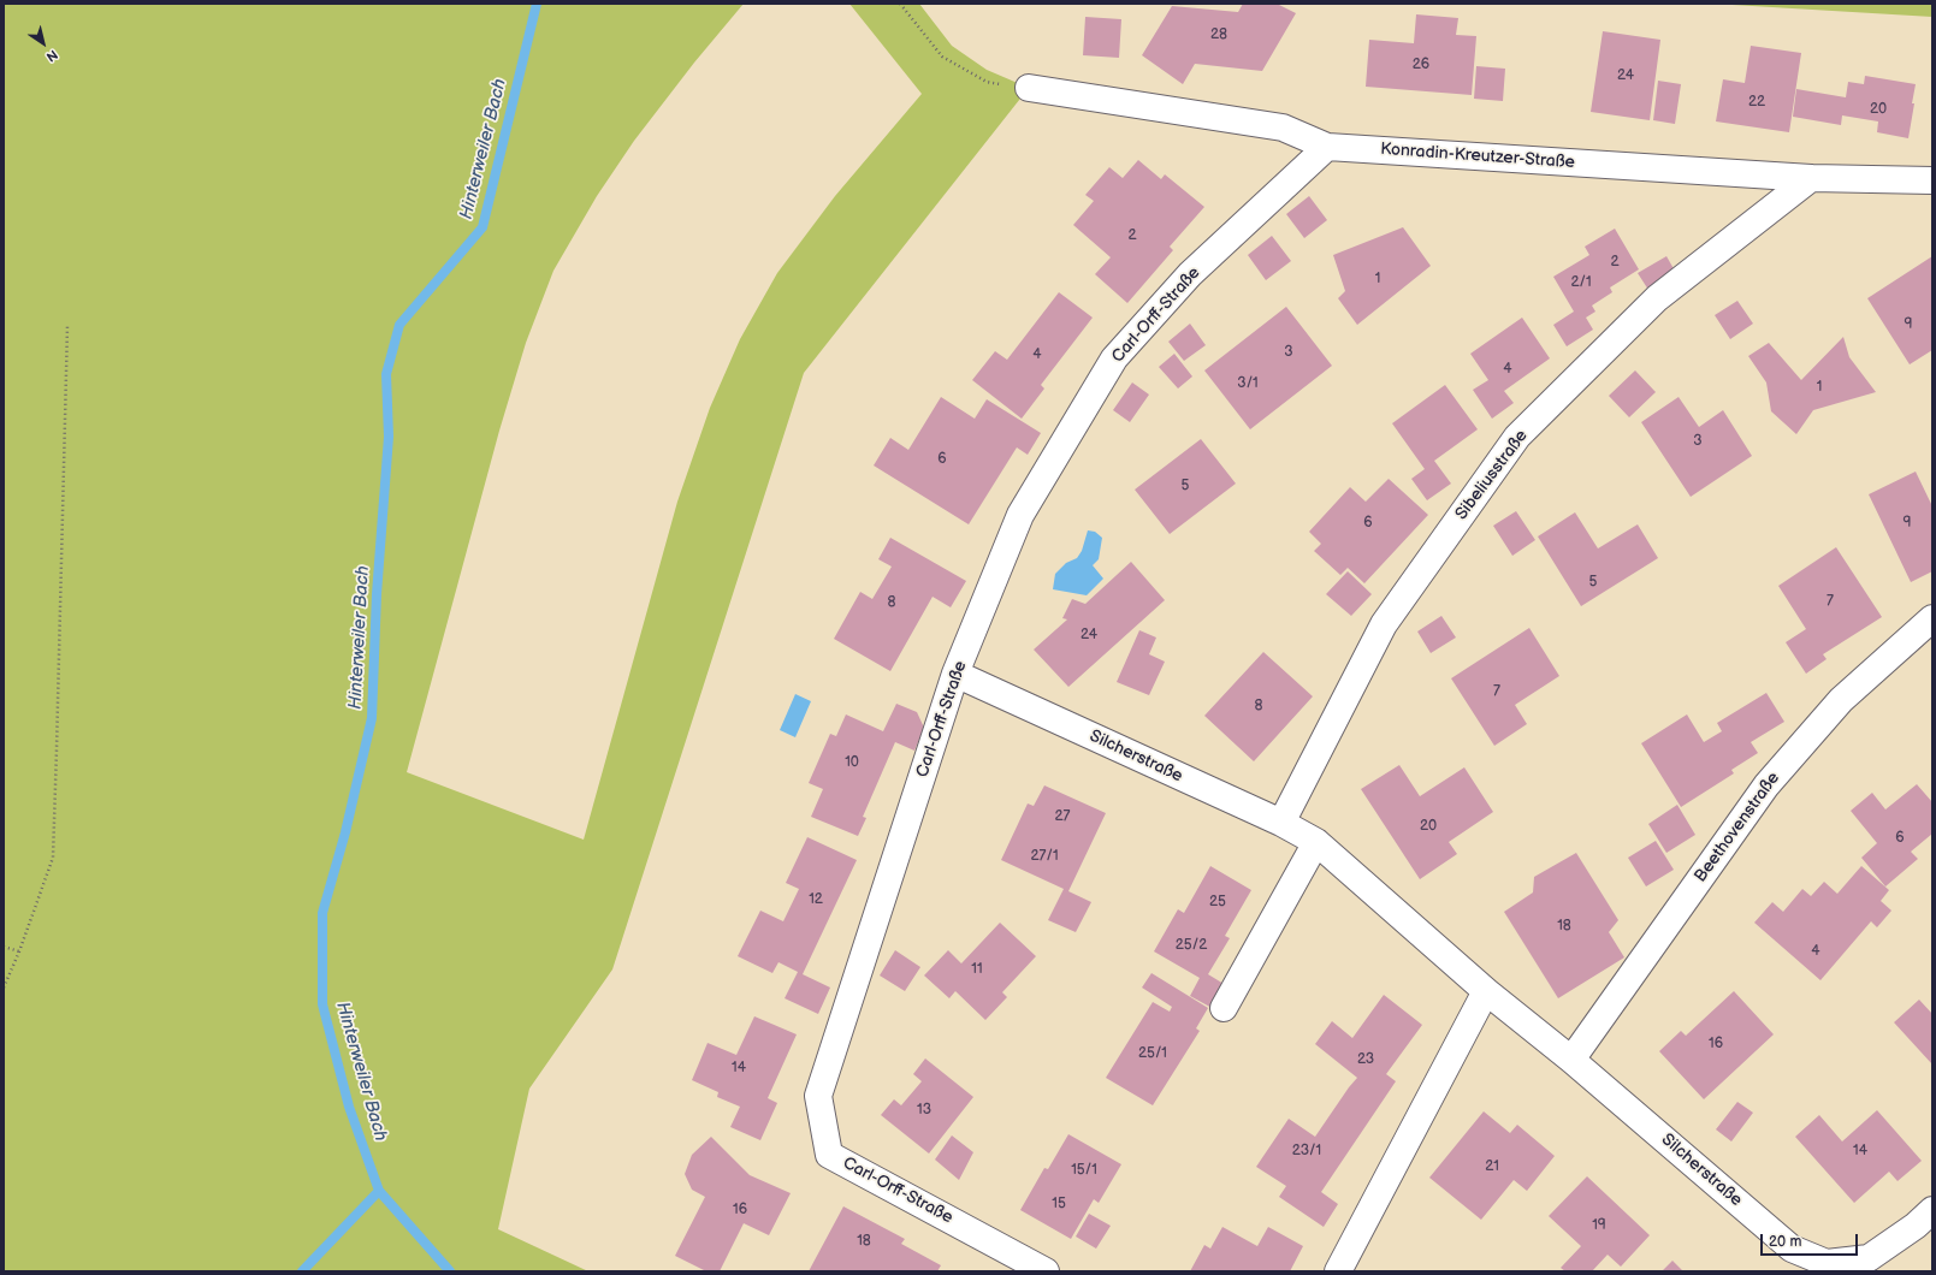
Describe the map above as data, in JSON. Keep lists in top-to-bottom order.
{
  "streets": {
    "street": [
      "Konradin-Kreutzer-Straße",
      "Carl-Orff-Straße",
      "Sibeliusstraße",
      "Silcherstraße",
      "Beethovenstraße"
    ]
  },
  "crossings": [
    ["Konradin-Kreutzer-Straße", "Carl-Orff-Straße"],
    ["Konradin-Kreutzer-Straße", "Sibeliusstraße"],
    ["Carl-Orff-Straße", "Silcherstraße"],
    ["Sibeliusstraße", "Silcherstraße"],
    ["Silcherstraße", "Beethovenstraße"]
  ],
  "water": ["Hinterweiler Bach"],
  "house_numbers": [
    "28",
    "26",
    "24",
    "22",
    "20",
    "2",
    "2",
    "1",
    "2/1",
    "9",
    "3",
    "4",
    "4",
    "3/1",
    "1",
    "3",
    "6",
    "5",
    "6",
    "9",
    "5",
    "7",
    "8",
    "24",
    "7",
    "8",
    "10",
    "27",
    "20",
    "6",
    "27/1",
    "12",
    "25",
    "18",
    "25/2",
    "4",
    "11",
    "16",
    "25/1",
    "23",
    "14",
    "13",
    "23/1",
    "14",
    "21",
    "15/1",
    "15",
    "16",
    "19",
    "18"
  ],
  "scale_bar": "20 m",
  "north": "bottom right"
}
